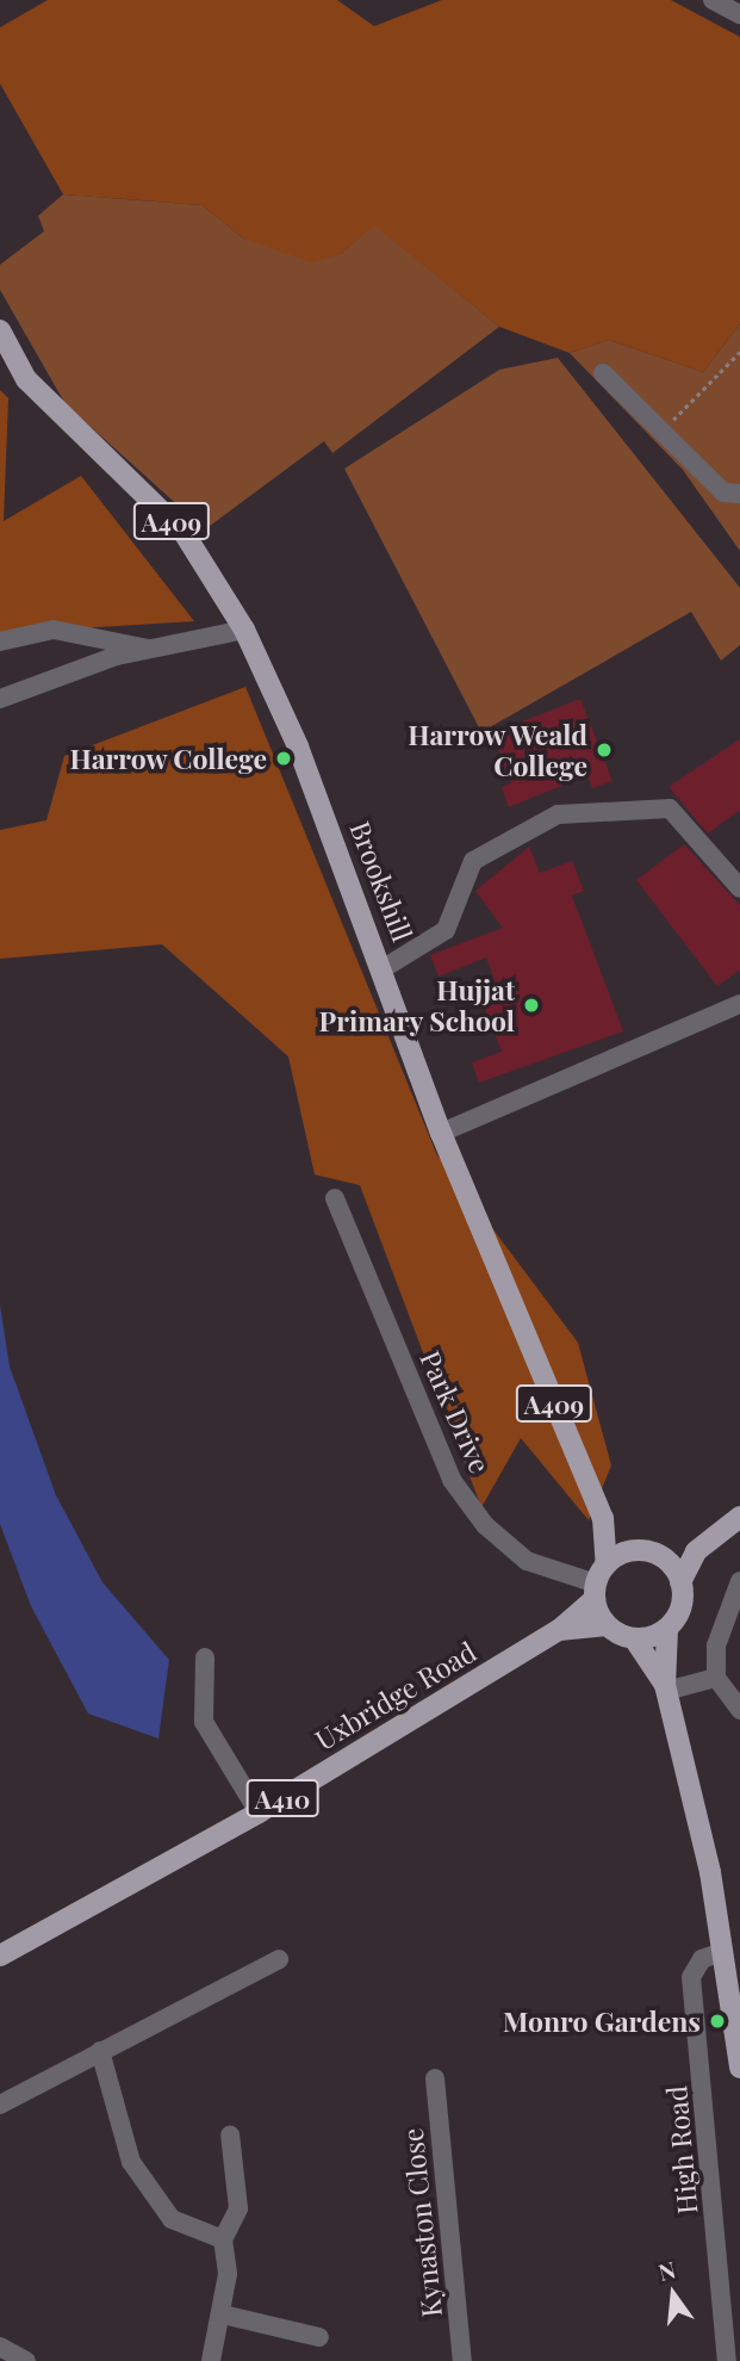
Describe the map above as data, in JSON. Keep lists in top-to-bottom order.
{
  "streets": {
    "main road": [
      "A409",
      "Brookshill",
      "Uxbridge Road",
      "A410"
    ],
    "street": ["Park Drive", "High Road", "Kynaston Close"]
  },
  "crossings": [
    ["Brookshill", "Park Drive"],
    ["Brookshill", "Uxbridge Road"],
    ["Park Drive", "Uxbridge Road"]
  ],
  "places": [
    "Harrow Weald College",
    "Harrow College",
    "Hujjat Primary School",
    "Monro Gardens"
  ],
  "north": "top"
}
